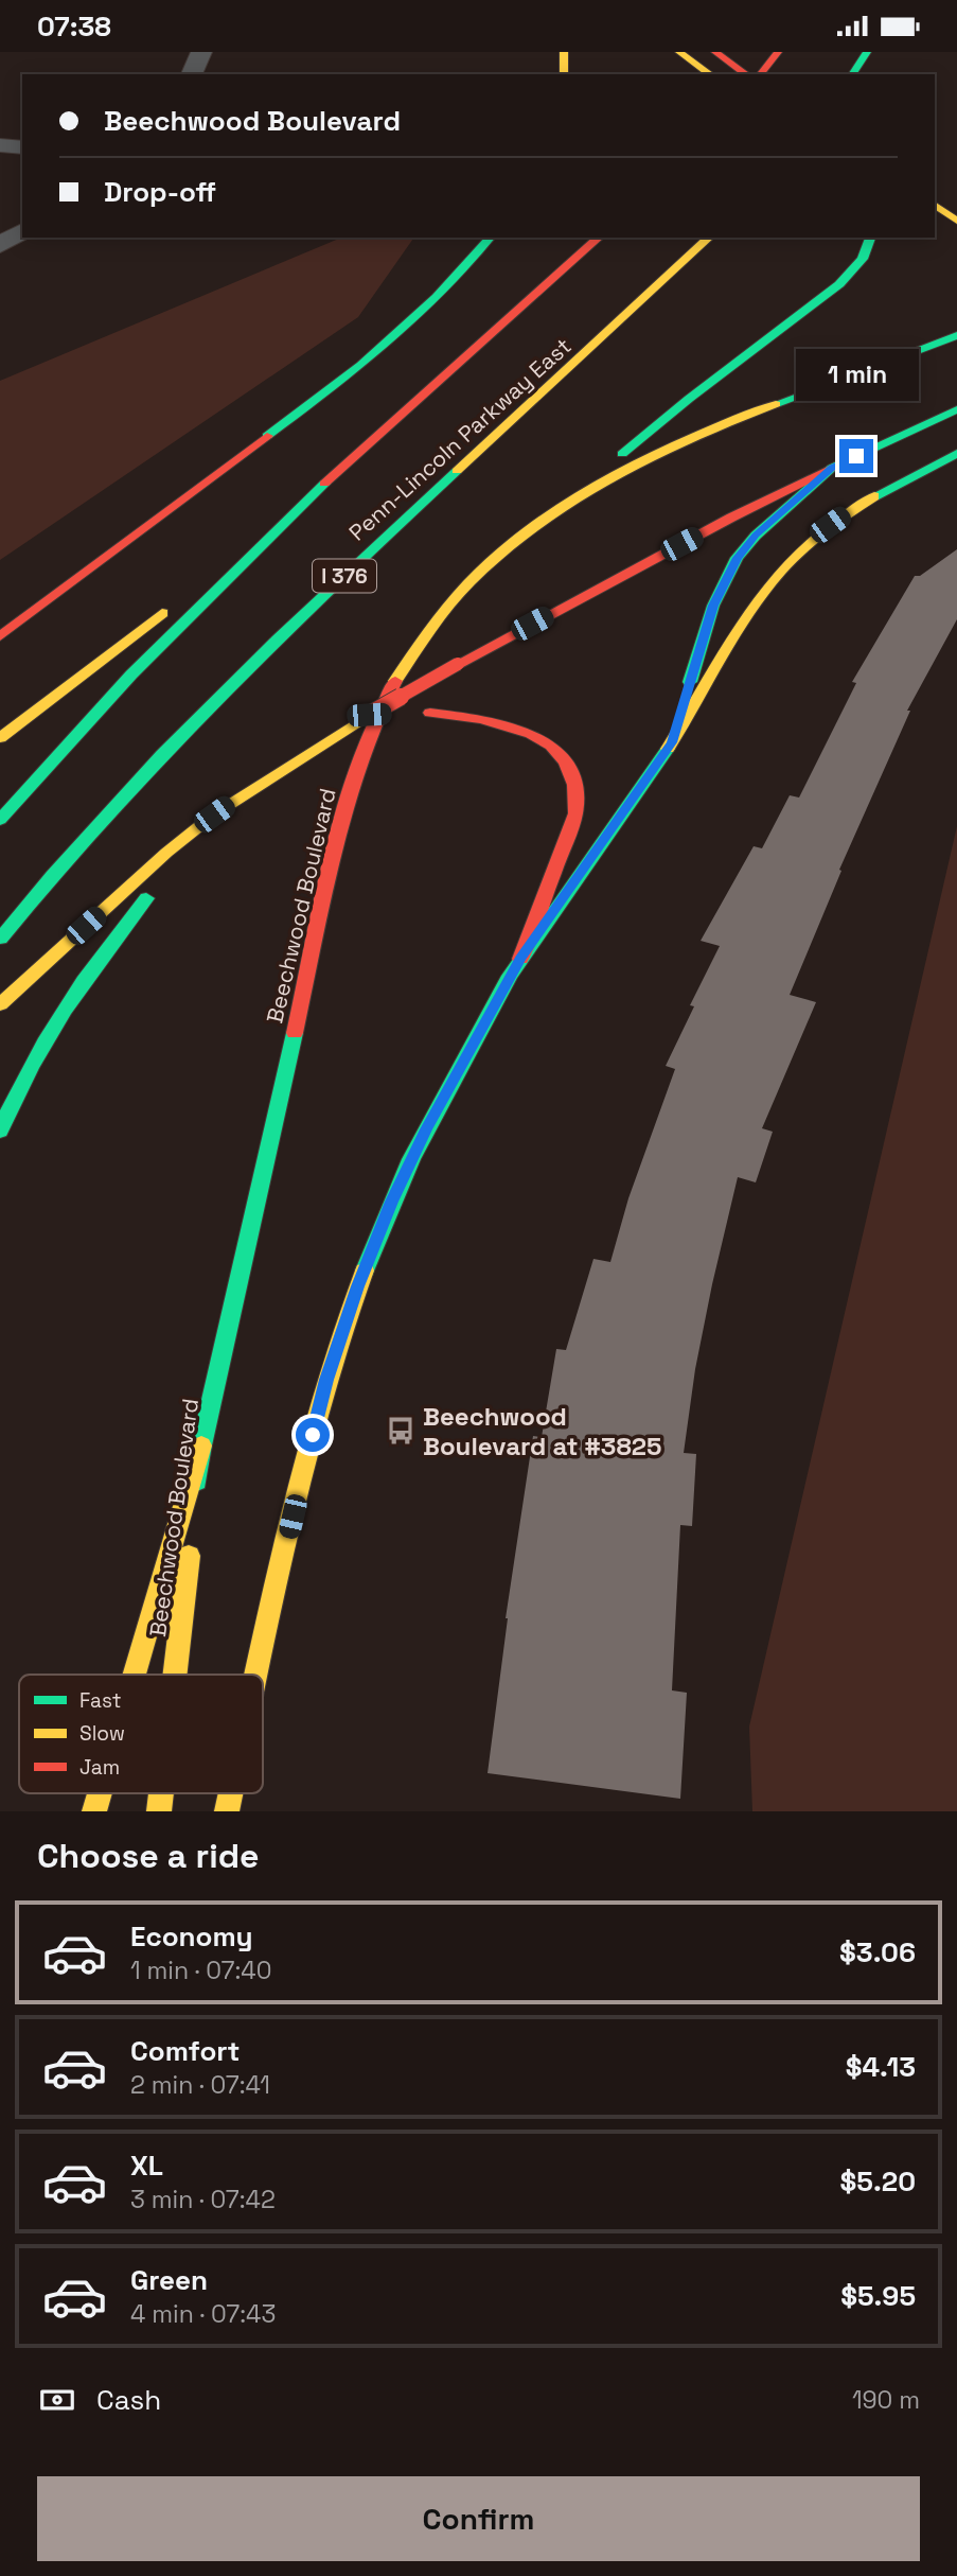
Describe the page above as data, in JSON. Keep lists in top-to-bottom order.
{
  "streets": {
    "main road": ["Penn-Lincoln Parkway East", "I 376", "Beechwood Boulevard"]
  },
  "places": {
    "bus stop": ["Beechwood Boulevard at #3825"]
  },
  "legend": ["Fast", "Slow", "Jam"],
  "page": {
    "status": "07:38",
    "banner": ["Beechwood Boulevard", "Drop-off"],
    "bubble": "1 min",
    "heading": "Choose a ride",
    "list": [
      {
        "name": "Economy",
        "note": "1 min · 07:40",
        "value": "$3.06"
      },
      {
        "name": "Comfort",
        "note": "2 min · 07:41",
        "value": "$4.13"
      },
      {
        "name": "XL",
        "note": "3 min · 07:42",
        "value": "$5.20"
      },
      {
        "name": "Green",
        "note": "4 min · 07:43",
        "value": "$5.95"
      }
    ],
    "pay": ["Cash", "190 m"],
    "buttons": "Confirm"
  }
}
